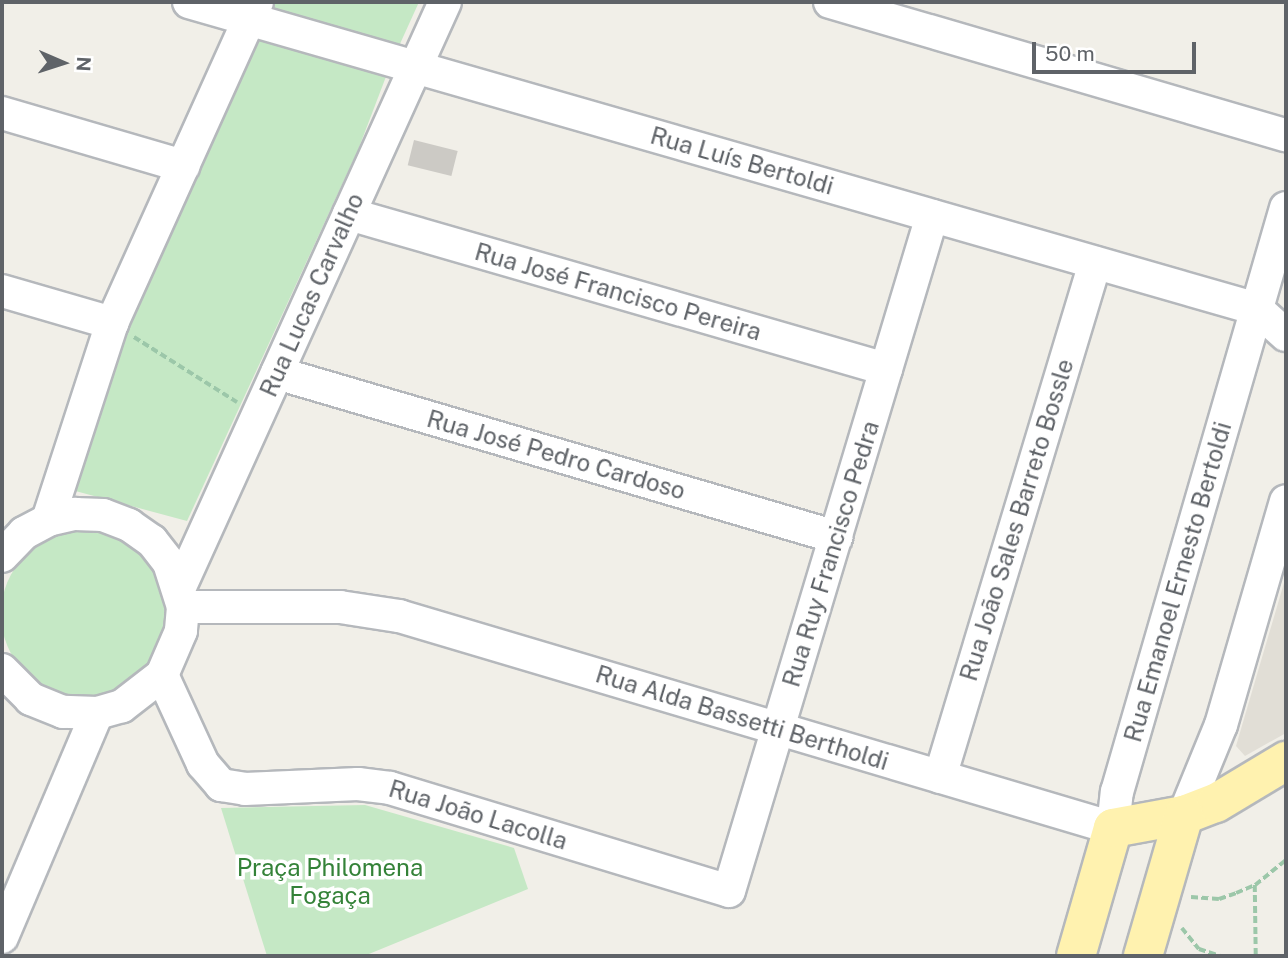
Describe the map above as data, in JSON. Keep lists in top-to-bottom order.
{
  "streets": {
    "main road": ["Rua Emanoel Ernesto Bertoldi", "Rua Alda Bassetti Bertholdi"],
    "street": [
      "Rua Luís Bertoldi",
      "Rua José Francisco Pereira",
      "Rua Lucas Carvalho",
      "Rua José Pedro Cardoso",
      "Rua João Sales Barreto Bossle",
      "Rua Ruy Francisco Pedra",
      "Rua João Lacolla"
    ]
  },
  "crossings": [
    ["Rua Luís Bertoldi", "Rua Lucas Carvalho"],
    ["Rua Luís Bertoldi", "Rua João Sales Barreto Bossle"],
    ["Rua Luís Bertoldi", "Rua Ruy Francisco Pedra"],
    ["Rua Luís Bertoldi", "Rua Emanoel Ernesto Bertoldi"],
    ["Rua José Francisco Pereira", "Rua Lucas Carvalho"],
    ["Rua José Francisco Pereira", "Rua Ruy Francisco Pedra"],
    ["Rua Lucas Carvalho", "Rua José Pedro Cardoso"],
    ["Rua Lucas Carvalho", "Rua Alda Bassetti Bertholdi"],
    ["Rua Lucas Carvalho", "Rua João Lacolla"],
    ["Rua José Pedro Cardoso", "Rua Ruy Francisco Pedra"],
    ["Rua João Sales Barreto Bossle", "Rua Alda Bassetti Bertholdi"],
    ["Rua Ruy Francisco Pedra", "Rua Alda Bassetti Bertholdi"],
    ["Rua Ruy Francisco Pedra", "Rua João Lacolla"],
    ["Rua Emanoel Ernesto Bertoldi", "Rua Alda Bassetti Bertholdi"]
  ],
  "parks": ["Praça Philomena Fogaça"],
  "scale_bar": "50 m",
  "north": "right"
}
